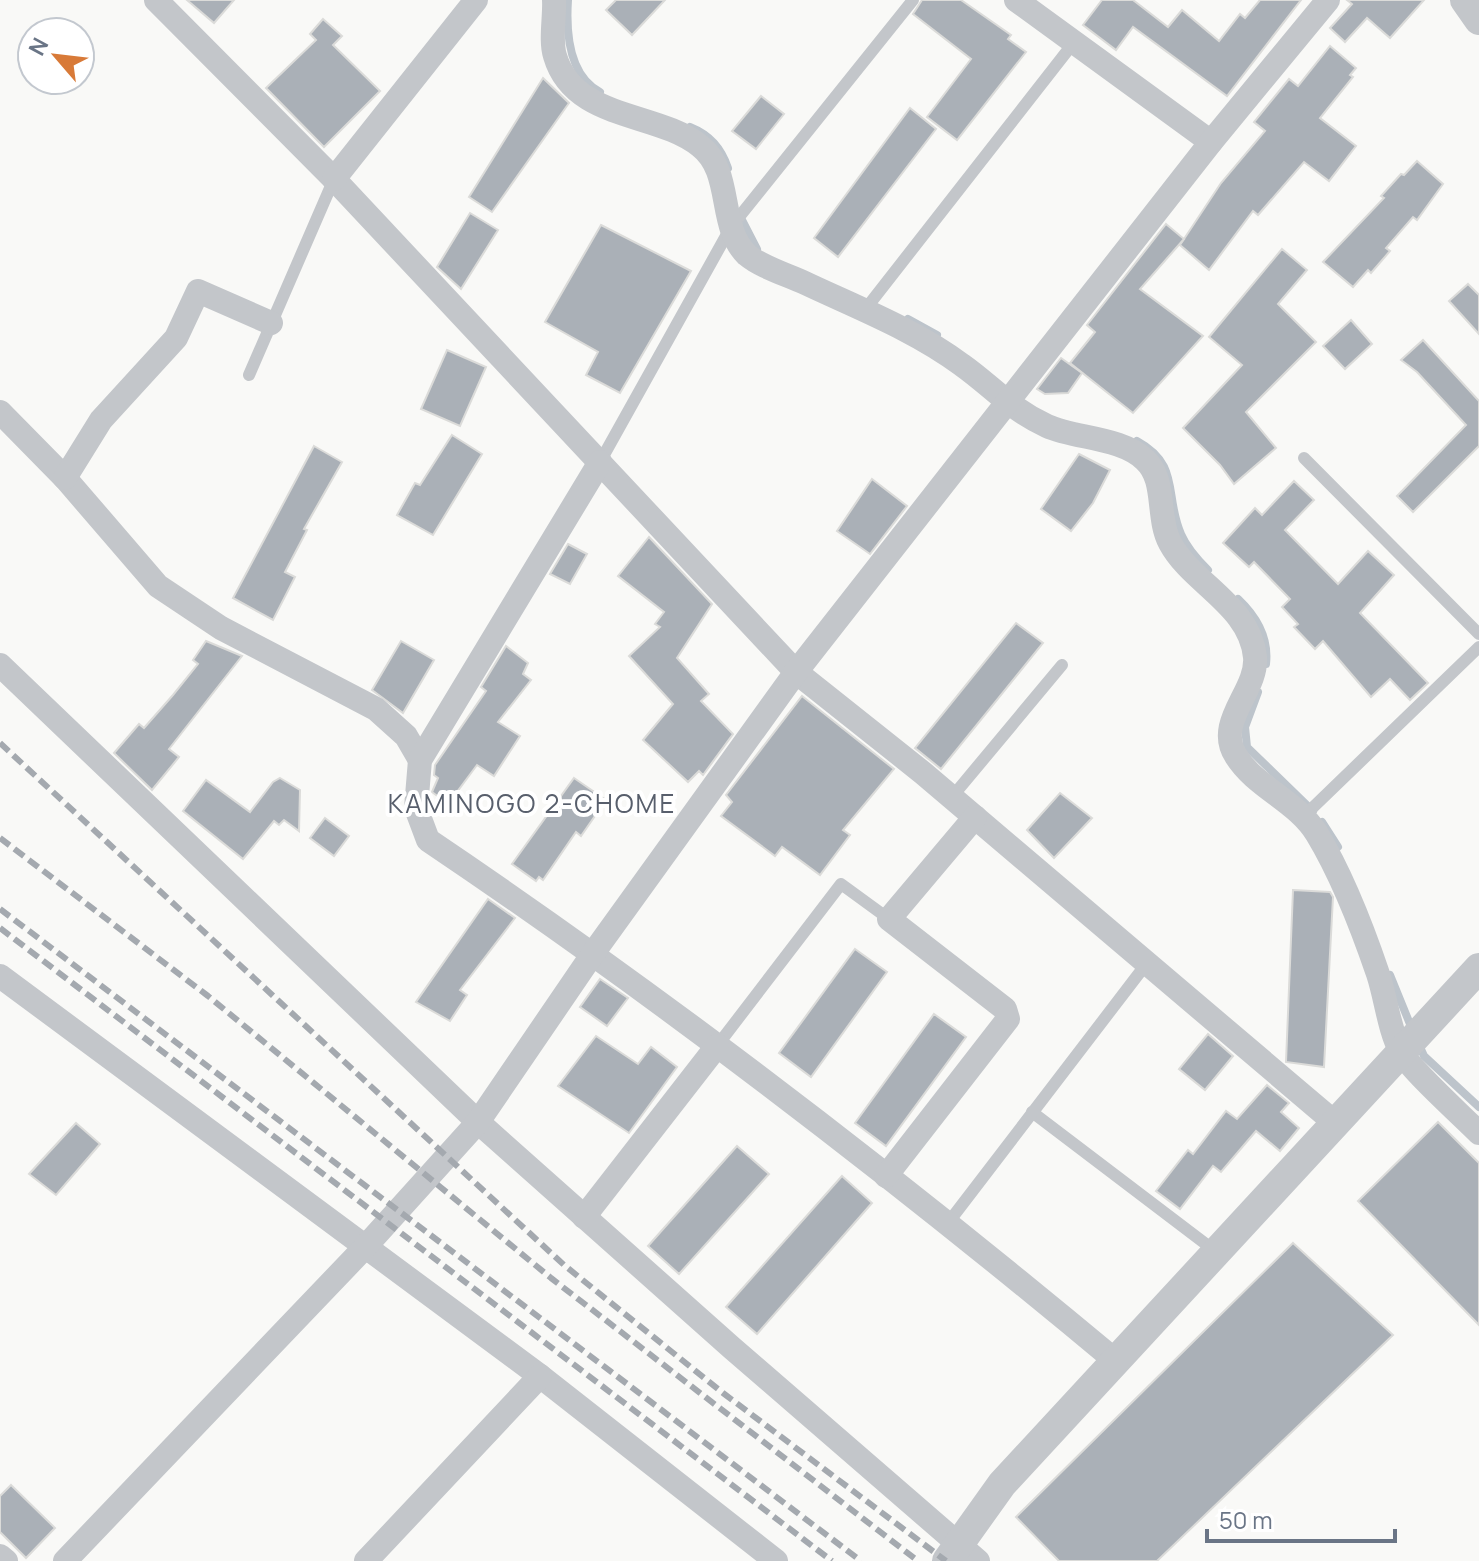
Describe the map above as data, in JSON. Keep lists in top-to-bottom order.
{
  "districts": ["KAMINOGO 2-CHOME"],
  "scale_bar": "50 m",
  "north": "top left"
}
